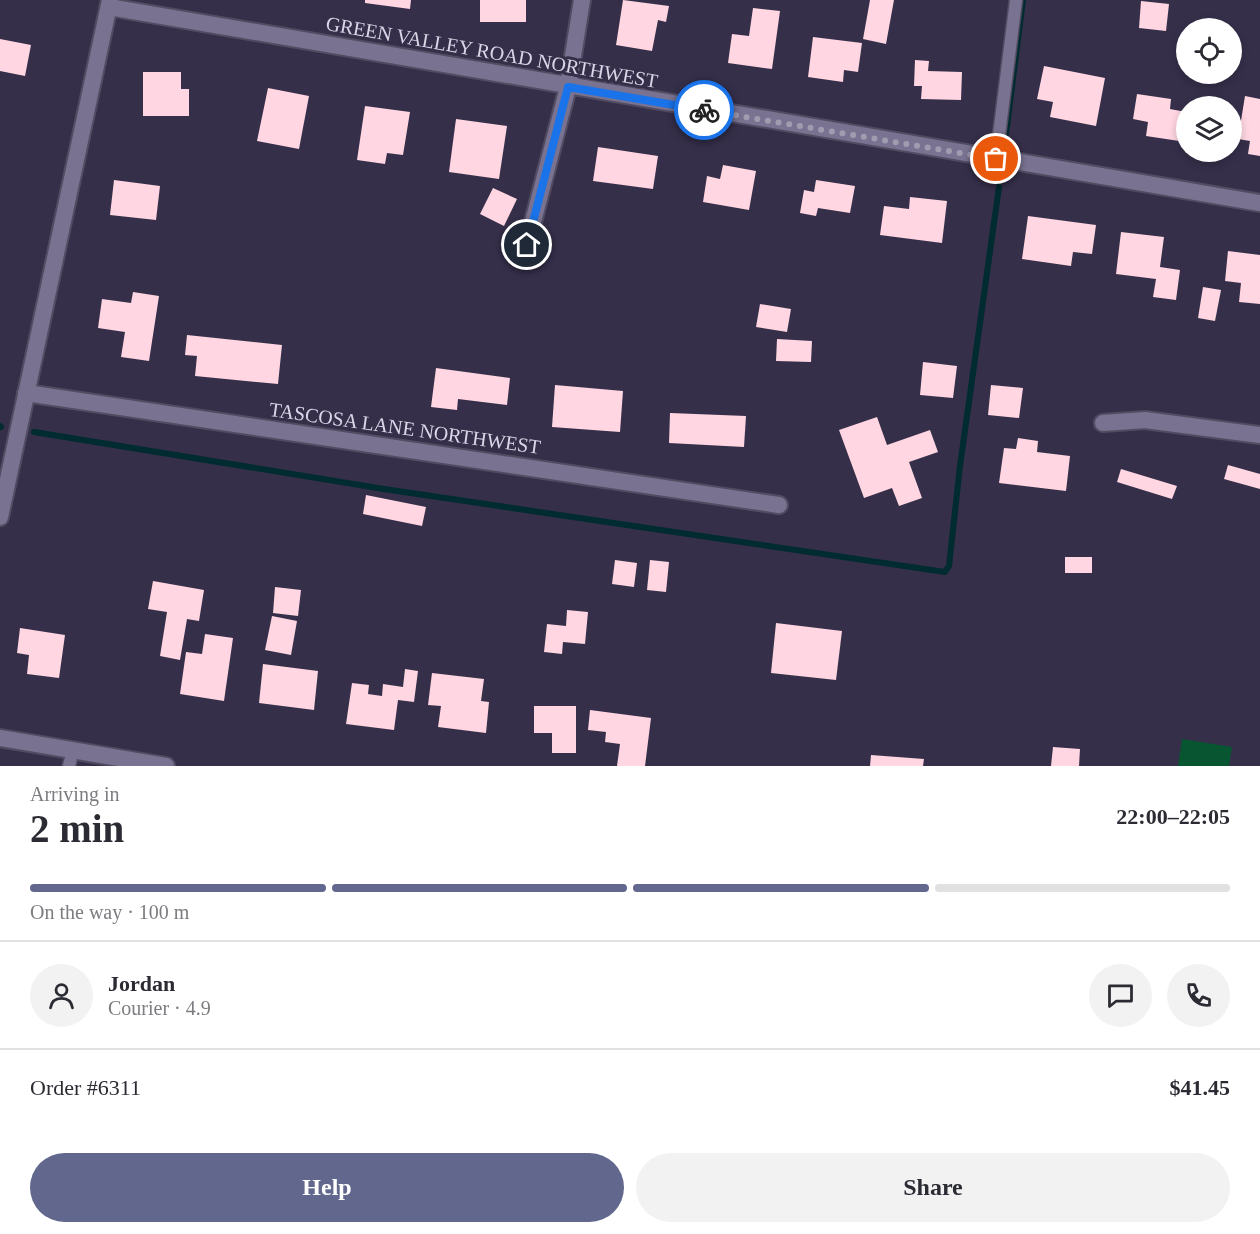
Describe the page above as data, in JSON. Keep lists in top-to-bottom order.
{
  "streets": {
    "street": ["GREEN VALLEY ROAD NORTHWEST", "TASCOSA LANE NORTHWEST"]
  },
  "page": {
    "heading": ["2 min", "Arriving in", "22:00–22:05"],
    "panel": [
      "Jordan",
      "Courier · 4.9",
      "Order #6311",
      "$41.45"
    ],
    "bar": "On the way · 100 m",
    "buttons": ["Help", "Share"]
  }
}
